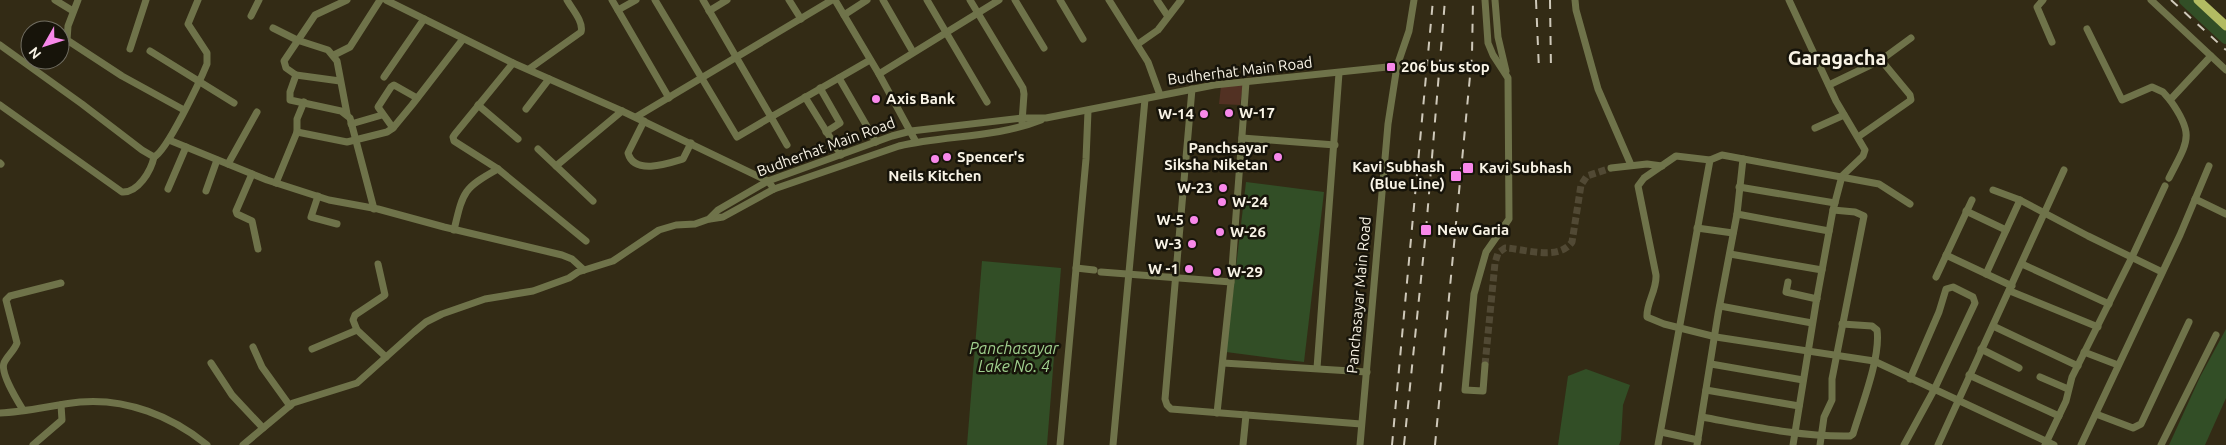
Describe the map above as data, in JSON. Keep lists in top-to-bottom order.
{
  "streets": {
    "street": ["Budherhat Main Road", "Panchasayar Main Road"]
  },
  "crossings": [
    ["Budherhat Main Road", "Panchasayar Main Road"]
  ],
  "districts": ["Garagacha"],
  "water": ["Panchasayar Lake No. 4"],
  "places": {
    "transit": [
      "206 bus stop",
      "Kavi Subhash",
      "Kavi Subhash (Blue Line)",
      "New Garia"
    ],
    "other": [
      "Axis Bank",
      "W-17",
      "W-14",
      "Spencer's",
      "Panchsayar Siksha Niketan",
      "Neils Kitchen",
      "W-23",
      "W-24",
      "W-5",
      "W-26",
      "W-3",
      "W -1",
      "W-29"
    ]
  },
  "north": "bottom left"
}
